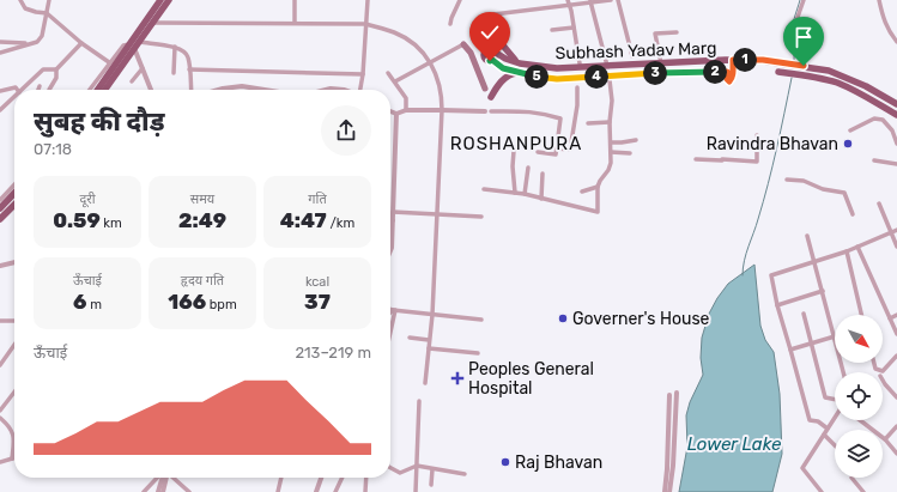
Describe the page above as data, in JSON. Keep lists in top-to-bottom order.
{
  "streets": {
    "main road": ["Subhash Yadav Marg"]
  },
  "districts": ["ROSHANPURA"],
  "water": ["Lower Lake"],
  "places": {
    "other": ["Ravindra Bhavan", "Governer's House", "Raj Bhavan"],
    "health": ["Peoples General Hospital"]
  },
  "north": "bottom right",
  "page": {
    "pins": [
      "1",
      "2",
      "3",
      "4",
      "5"
    ],
    "heading": ["सुबह की दौड़", "07:18"],
    "stats": [
      ["दूरी", "0.59 km"],
      ["समय", "2:49"],
      ["गति", "4:47 /km"],
      ["ऊँचाई", "6 m"],
      ["हृदय गति", "166 bpm"],
      ["kcal", "37"]
    ],
    "chart": ["ऊँचाई", "213–219 m"]
  }
}
